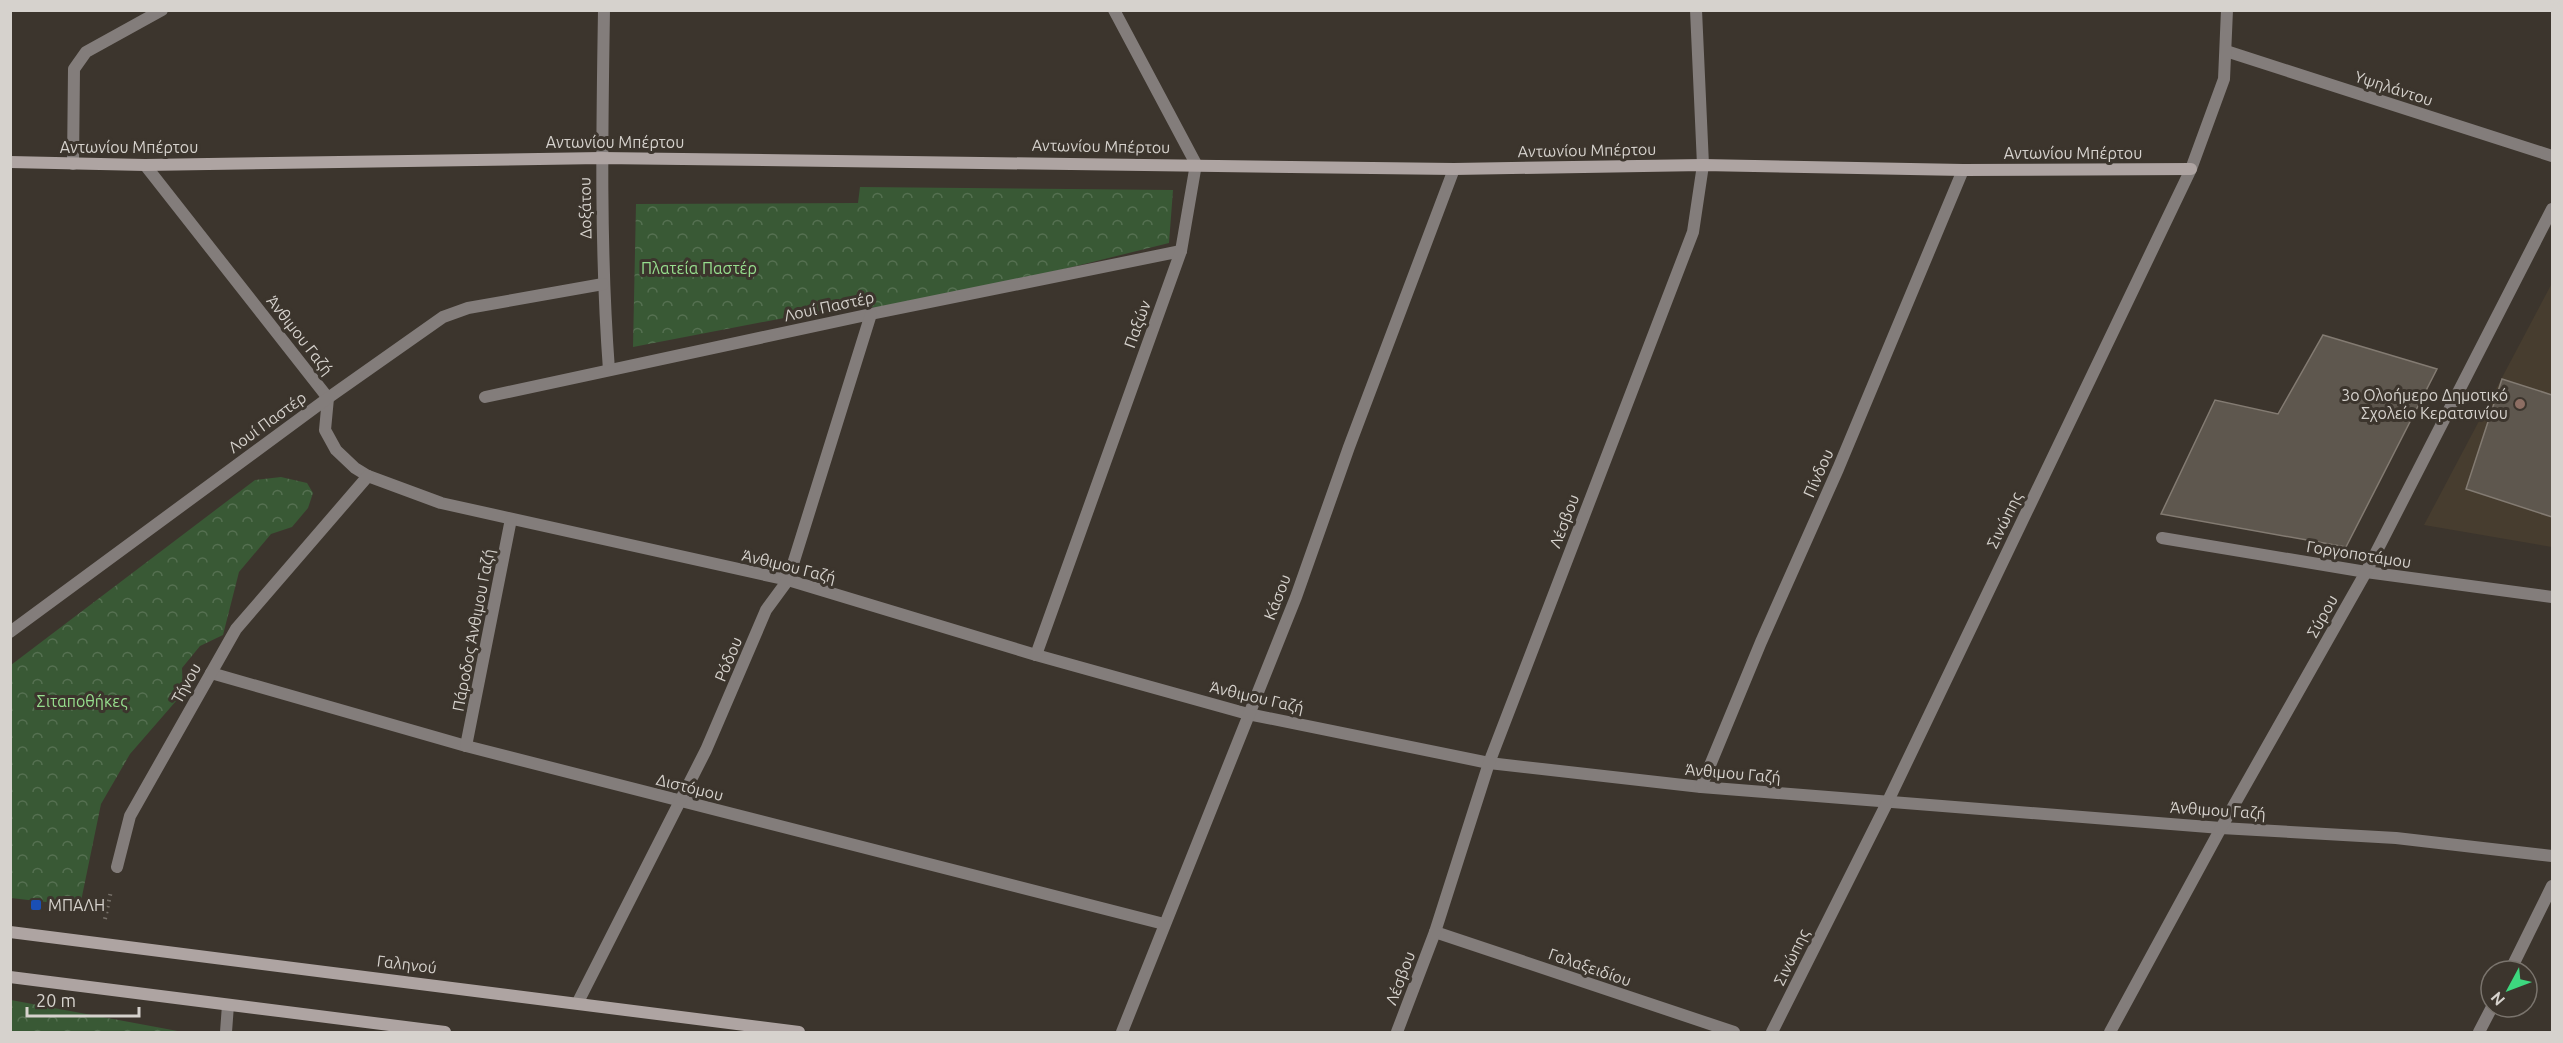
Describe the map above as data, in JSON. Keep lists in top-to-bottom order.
{
  "streets": {
    "street": [
      "Υψηλάντου",
      "Αντωνίου Μπέρτου",
      "Δοξάτου",
      "Λουί Παστέρ",
      "Παξών",
      "Άνθιμου Γαζή",
      "Πίνδου",
      "Σινώπης",
      "Λέσβου",
      "Γοργοποτάμου",
      "Κάσου",
      "Σύρου",
      "Πάροδος Άνθιμου Γαζή",
      "Ρόδου",
      "Τήνου",
      "Διστόμου",
      "Γαληνού",
      "Γαλαξειδίου"
    ]
  },
  "crossings": [
    ["Υψηλάντου", "Σινώπης"],
    ["Αντωνίου Μπέρτου", "Δοξάτου"],
    ["Αντωνίου Μπέρτου", "Παξών"],
    ["Αντωνίου Μπέρτου", "Άνθιμου Γαζή"],
    ["Αντωνίου Μπέρτου", "Πίνδου"],
    ["Αντωνίου Μπέρτου", "Σινώπης"],
    ["Αντωνίου Μπέρτου", "Λέσβου"],
    ["Αντωνίου Μπέρτου", "Κάσου"],
    ["Δοξάτου", "Λουί Παστέρ"],
    ["Λουί Παστέρ", "Παξών"],
    ["Λουί Παστέρ", "Άνθιμου Γαζή"],
    ["Λουί Παστέρ", "Ρόδου"],
    ["Παξών", "Άνθιμου Γαζή"],
    ["Άνθιμου Γαζή", "Πίνδου"],
    ["Άνθιμου Γαζή", "Σινώπης"],
    ["Άνθιμου Γαζή", "Λέσβου"],
    ["Άνθιμου Γαζή", "Κάσου"],
    ["Άνθιμου Γαζή", "Σύρου"],
    ["Άνθιμου Γαζή", "Πάροδος Άνθιμου Γαζή"],
    ["Άνθιμου Γαζή", "Ρόδου"],
    ["Άνθιμου Γαζή", "Τήνου"],
    ["Λέσβου", "Γαλαξειδίου"],
    ["Γοργοποτάμου", "Σύρου"],
    ["Κάσου", "Διστόμου"],
    ["Πάροδος Άνθιμου Γαζή", "Διστόμου"],
    ["Ρόδου", "Διστόμου"],
    ["Ρόδου", "Γαληνού"],
    ["Τήνου", "Διστόμου"]
  ],
  "parks": ["Πλατεία Παστέρ", "Σιταποθήκες"],
  "places": {
    "other": ["3ο Ολοήμερο Δημοτικό Σχολείο Κερατσινίου"],
    "transit": ["ΜΠΑΛΗ"]
  },
  "scale_bar": "20 m",
  "north": "bottom left"
}
